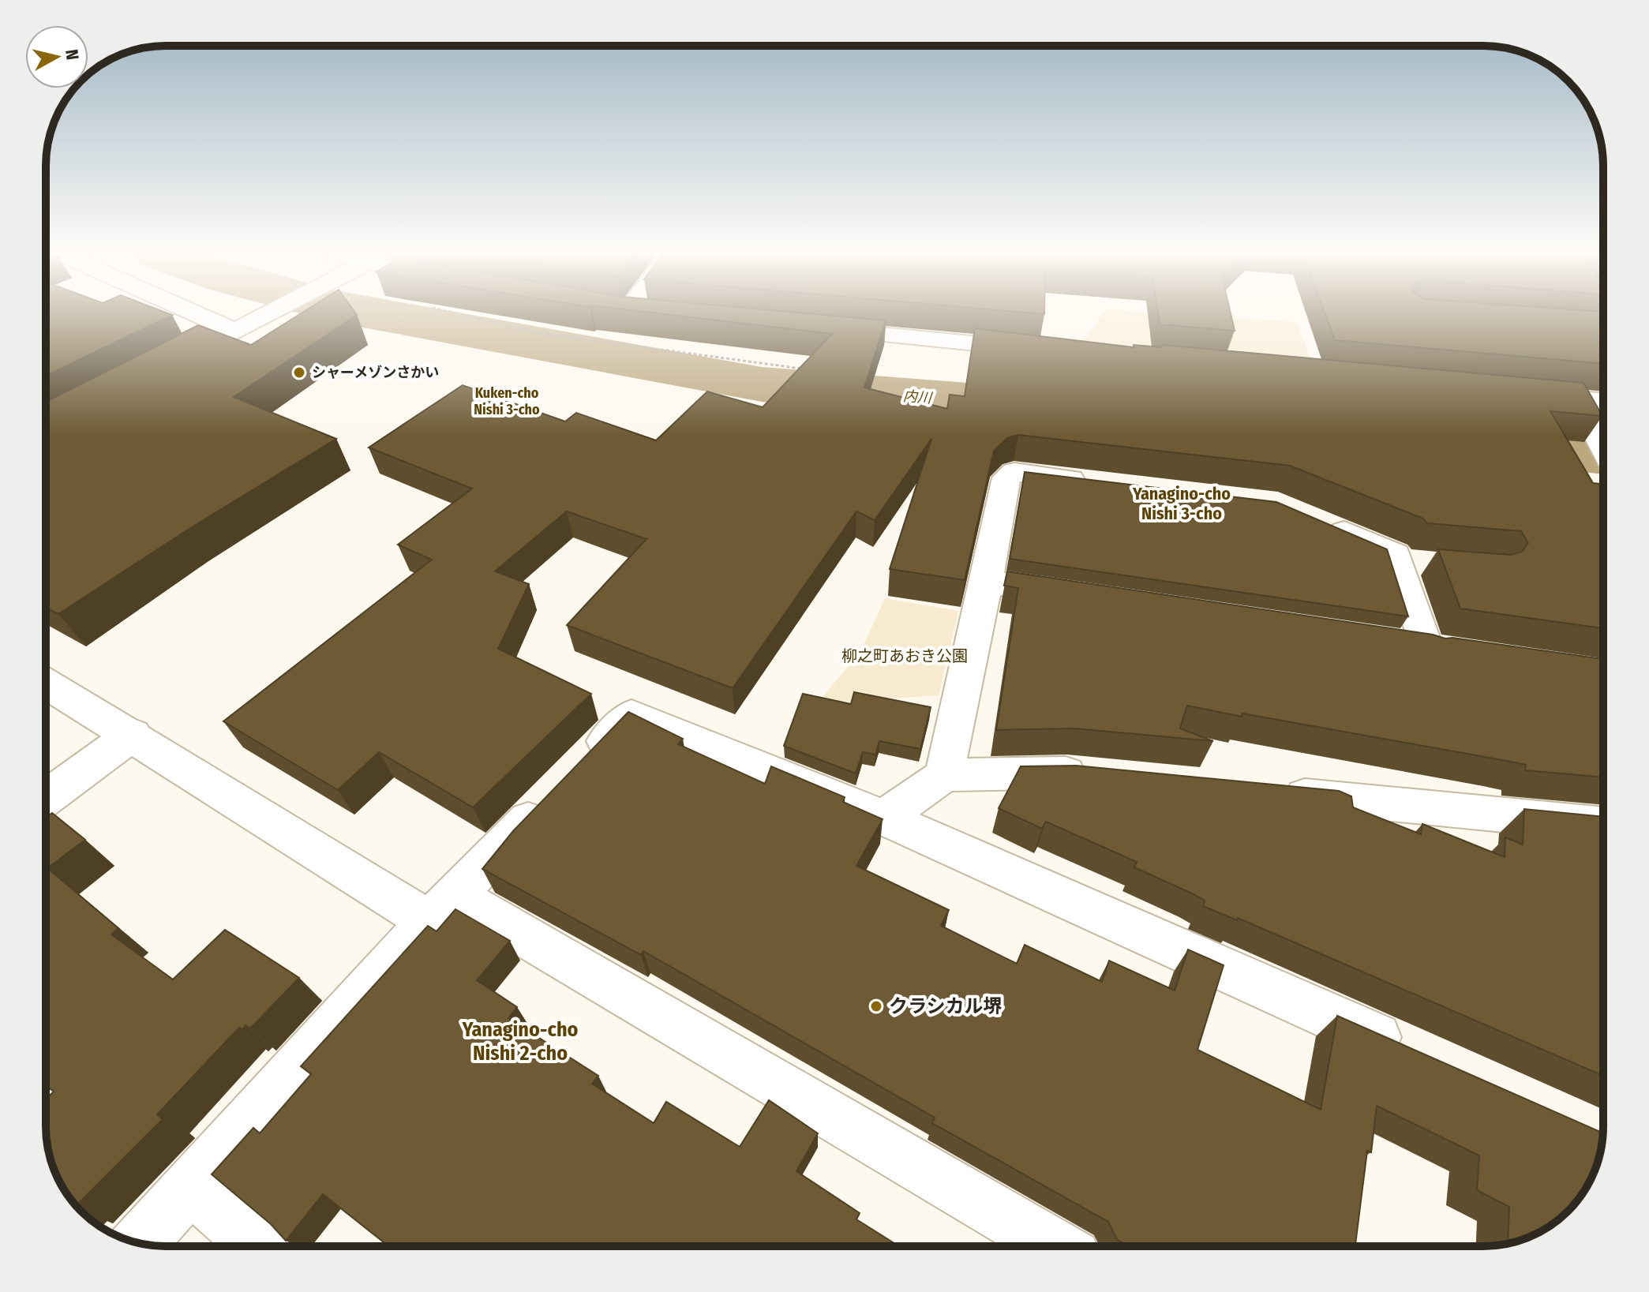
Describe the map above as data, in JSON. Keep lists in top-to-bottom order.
{
  "districts": ["Kuken-cho Nishi 3-cho", "Yanagino-cho Nishi 3-cho", "Yanagino-cho Nishi 2-cho"],
  "water": ["内川"],
  "parks": ["柳之町あおき公園"],
  "places": ["シャーメゾンさかい", "クラシカル堺"],
  "north": "right"
}
